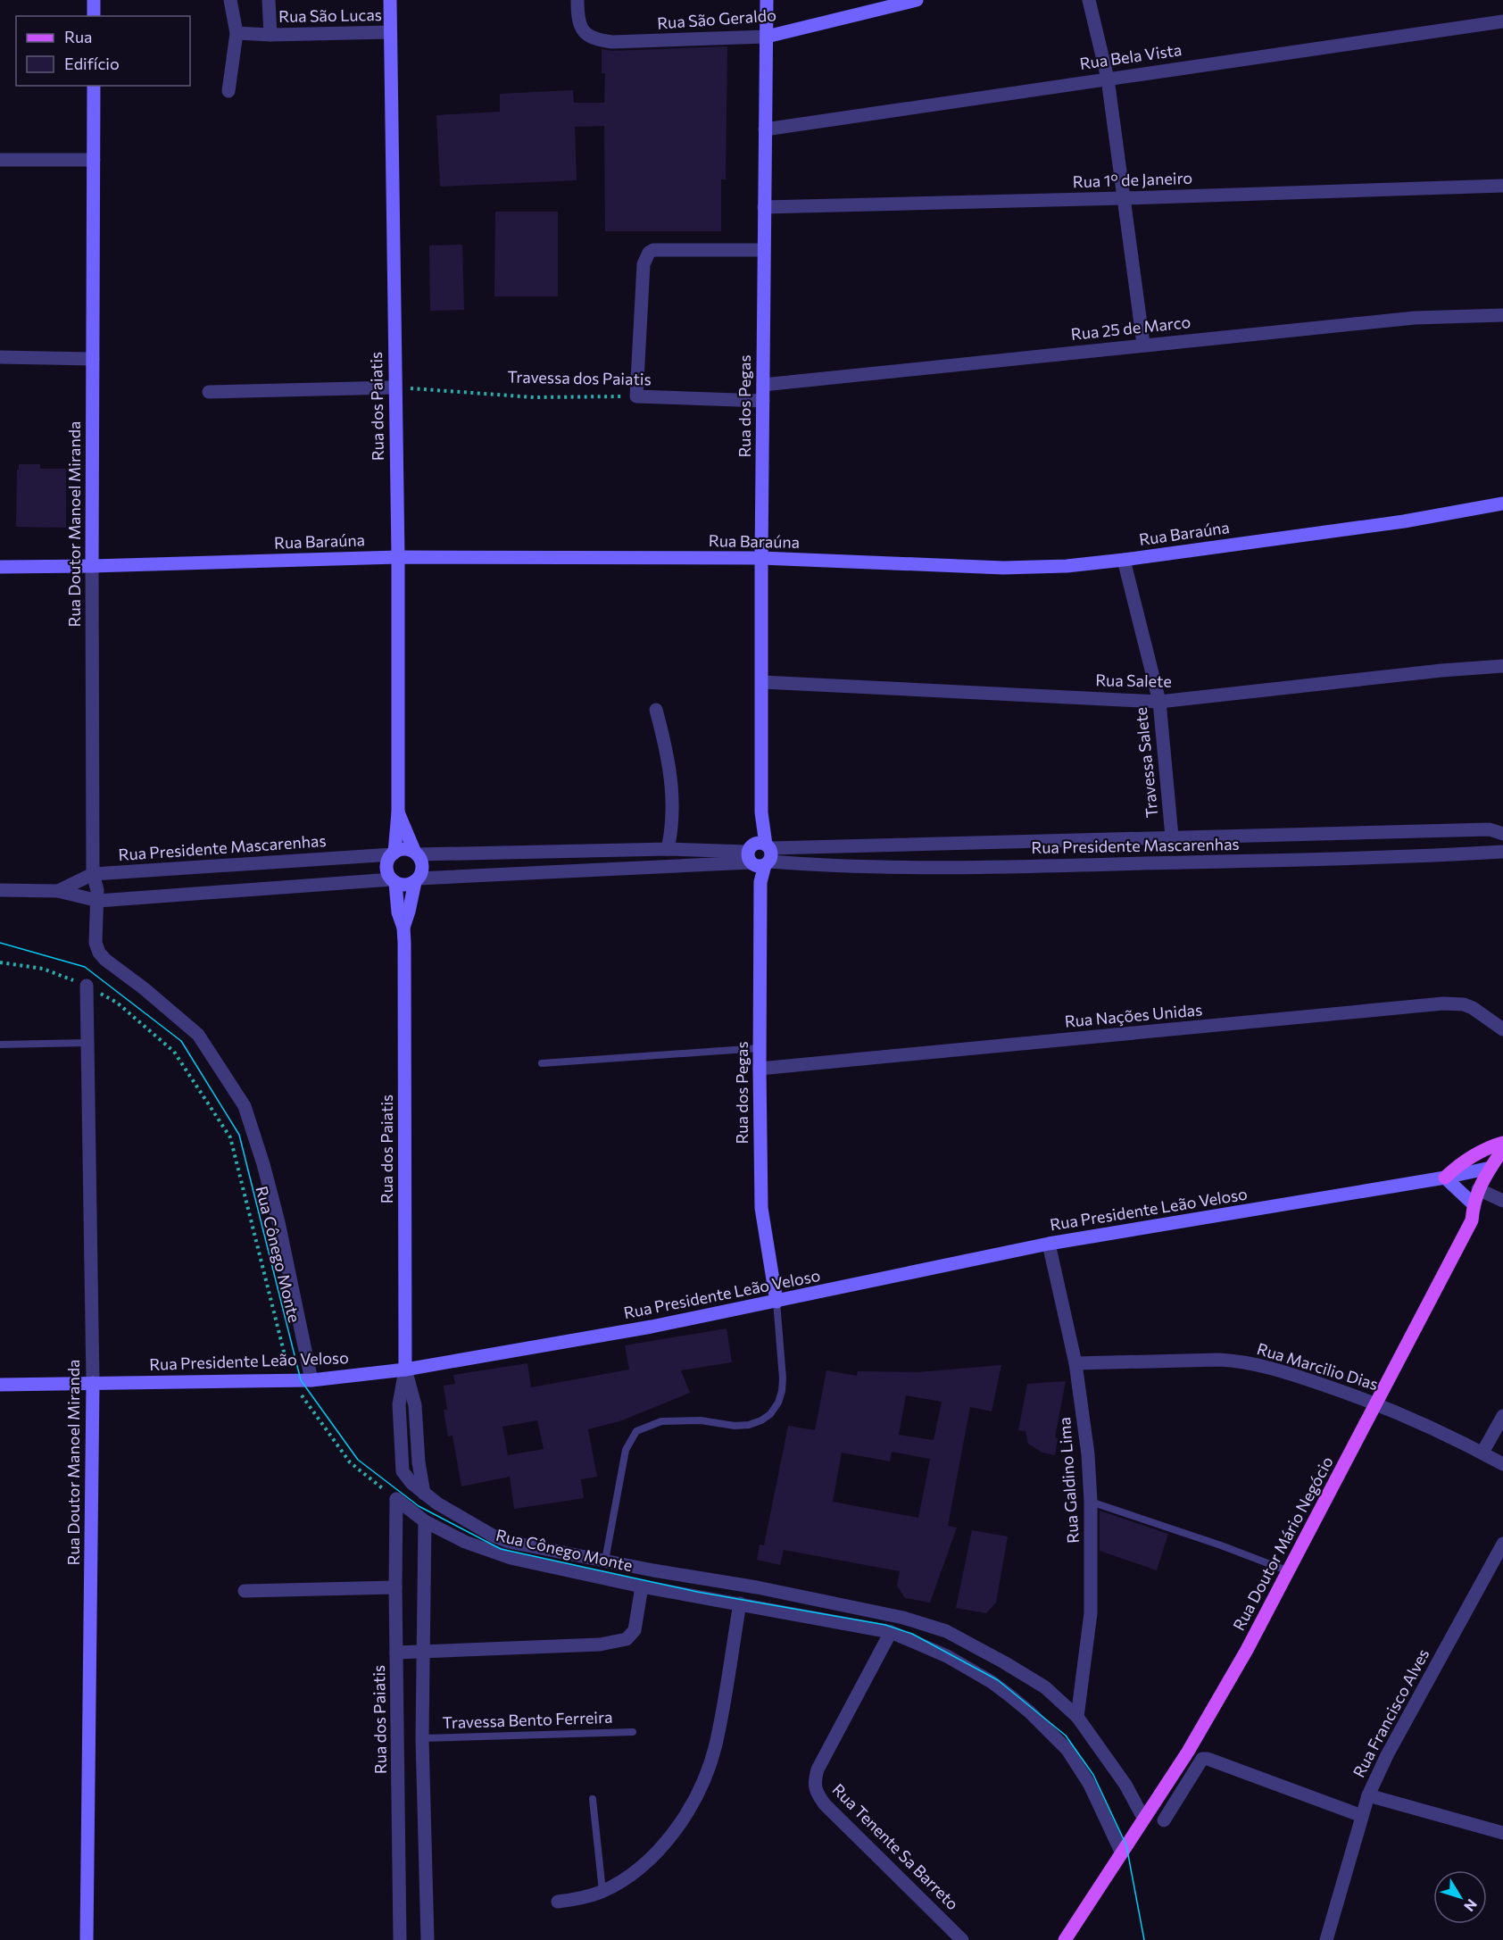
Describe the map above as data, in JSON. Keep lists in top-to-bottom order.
{
  "streets": {
    "main road": [
      "Rua São Geraldo",
      "Rua dos Paiatis",
      "Rua dos Pegas",
      "Rua Doutor Manoel Miranda",
      "Rua Baraúna",
      "Rua Presidente Leão Veloso",
      "Rua Doutor Mário Negócio"
    ],
    "street": [
      "Rua São Lucas",
      "Rua Bela Vista",
      "Rua 1º de Janeiro",
      "Rua 25 de Marco",
      "Travessa dos Paiatis",
      "Rua Salete",
      "Travessa Salete",
      "Rua Presidente Mascarenhas",
      "Rua Nações Unidas",
      "Rua Cônego Monte",
      "Rua Marcilio Dias",
      "Rua Galdino Lima",
      "Rua Francisco Alves",
      "Rua Tenente Sa Barreto"
    ],
    "lane": ["Travessa Bento Ferreira"]
  },
  "crossings": [
    ["Rua São Lucas", "Rua dos Paiatis"],
    ["Rua São Geraldo", "Rua dos Pegas"],
    ["Rua Bela Vista", "Rua dos Pegas"],
    ["Rua 1º de Janeiro", "Rua dos Pegas"],
    ["Rua 25 de Marco", "Rua dos Pegas"],
    ["Travessa dos Paiatis", "Rua dos Paiatis"],
    ["Travessa dos Paiatis", "Rua dos Pegas"],
    ["Rua dos Paiatis", "Rua Baraúna"],
    ["Rua dos Paiatis", "Rua Presidente Mascarenhas"],
    ["Rua dos Paiatis", "Rua Presidente Leão Veloso"],
    ["Rua dos Paiatis", "Rua Cônego Monte"],
    ["Rua dos Pegas", "Rua Baraúna"],
    ["Rua dos Pegas", "Rua Salete"],
    ["Rua dos Pegas", "Rua Presidente Mascarenhas"],
    ["Rua dos Pegas", "Rua Nações Unidas"],
    ["Rua dos Pegas", "Rua Presidente Leão Veloso"],
    ["Rua Doutor Manoel Miranda", "Rua Baraúna"],
    ["Rua Doutor Manoel Miranda", "Rua Presidente Mascarenhas"],
    ["Rua Doutor Manoel Miranda", "Rua Presidente Leão Veloso"],
    ["Rua Doutor Manoel Miranda", "Rua Cônego Monte"],
    ["Rua Baraúna", "Travessa Salete"],
    ["Rua Salete", "Travessa Salete"],
    ["Travessa Salete", "Rua Presidente Mascarenhas"],
    ["Rua Presidente Leão Veloso", "Rua Cônego Monte"],
    ["Rua Presidente Leão Veloso", "Rua Galdino Lima"],
    ["Rua Presidente Leão Veloso", "Rua Doutor Mário Negócio"],
    ["Rua Cônego Monte", "Rua Galdino Lima"],
    ["Rua Cônego Monte", "Rua Doutor Mário Negócio"],
    ["Rua Cônego Monte", "Rua Tenente Sa Barreto"],
    ["Rua Marcilio Dias", "Rua Galdino Lima"],
    ["Rua Marcilio Dias", "Rua Doutor Mário Negócio"]
  ],
  "legend": ["Rua", "Edifício"],
  "north": "bottom right"
}
